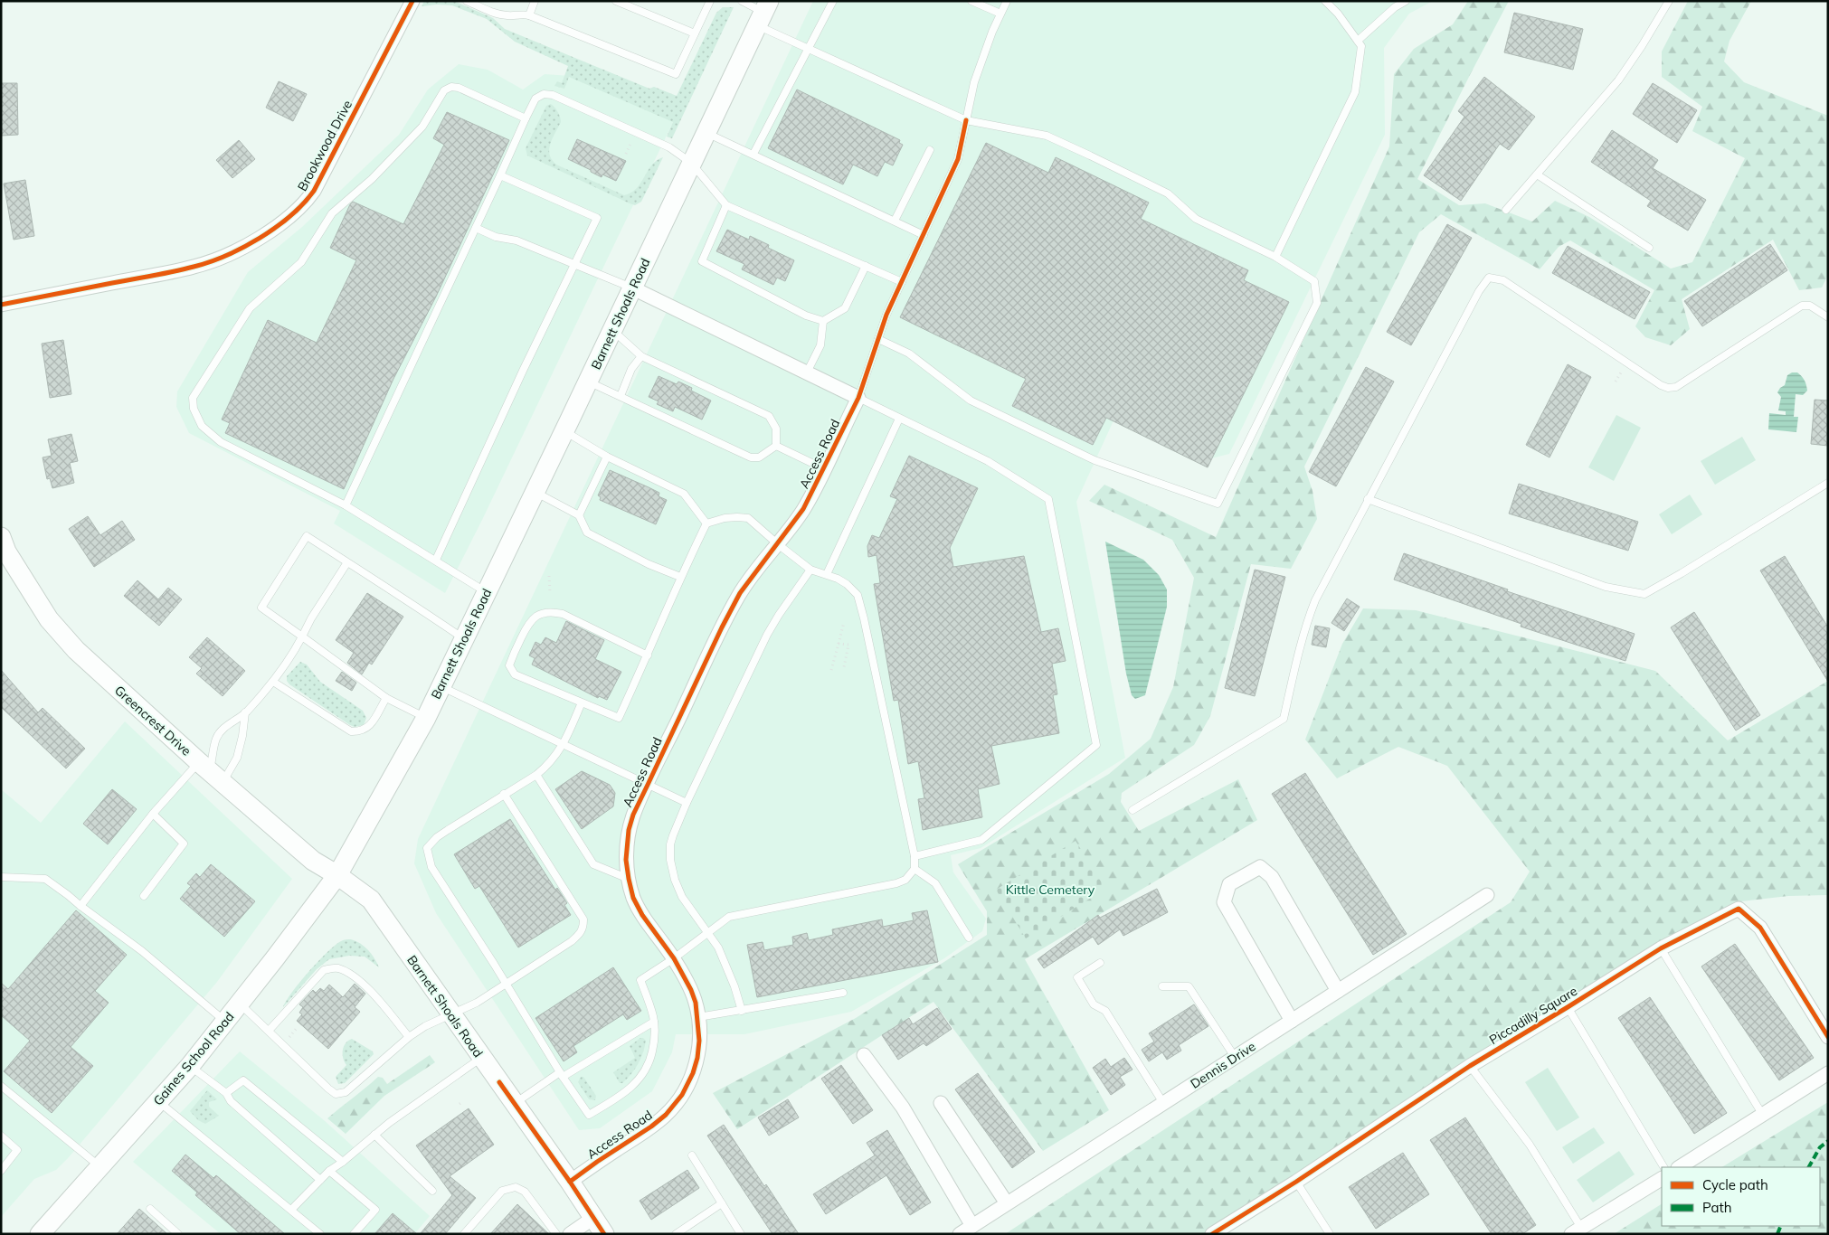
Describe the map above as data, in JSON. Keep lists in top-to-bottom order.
{
  "streets": {
    "main road": ["Barnett Shoals Road", "Greencrest Drive", "Gaines School Road"],
    "street": [
      "Brookwood Drive",
      "Access Road",
      "Piccadilly Square",
      "Dennis Drive"
    ]
  },
  "crossings": [
    ["Barnett Shoals Road", "Access Road"],
    ["Barnett Shoals Road", "Greencrest Drive"],
    ["Barnett Shoals Road", "Gaines School Road"],
    ["Greencrest Drive", "Gaines School Road"]
  ],
  "parks": ["Kittle Cemetery"],
  "legend": ["Cycle path", "Path"]
}
